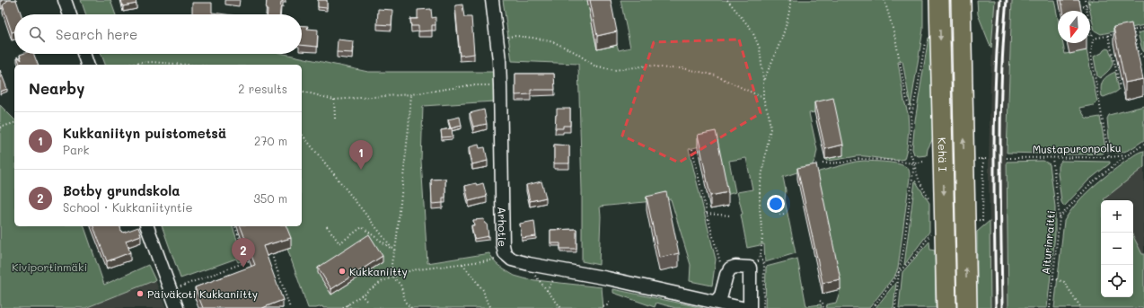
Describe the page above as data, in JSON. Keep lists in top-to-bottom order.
{
  "streets": {
    "highway": ["Kehä I"],
    "street": ["Arhotie"],
    "path": ["Mustapuronpolku", "Aiturinraitti"]
  },
  "crossings": [
    ["Mustapuronpolku", "Aiturinraitti"]
  ],
  "parks": ["Kiviportinmäki"],
  "places": ["Kukkaniitty", "Päiväkoti Kukkaniitty"],
  "north": "bottom",
  "page": {
    "search": "Search here",
    "heading": ["Nearby", "2 results"],
    "list": [
      {
        "mark": "1",
        "name": "Kukkaniityn puistometsä",
        "note": "Park",
        "value": "270 m"
      },
      {
        "mark": "2",
        "name": "Botby grundskola",
        "note": "School · Kukkaniityntie",
        "value": "350 m"
      }
    ],
    "pins": ["1", "2"],
    "map_buttons": ["+", "−"]
  }
}
